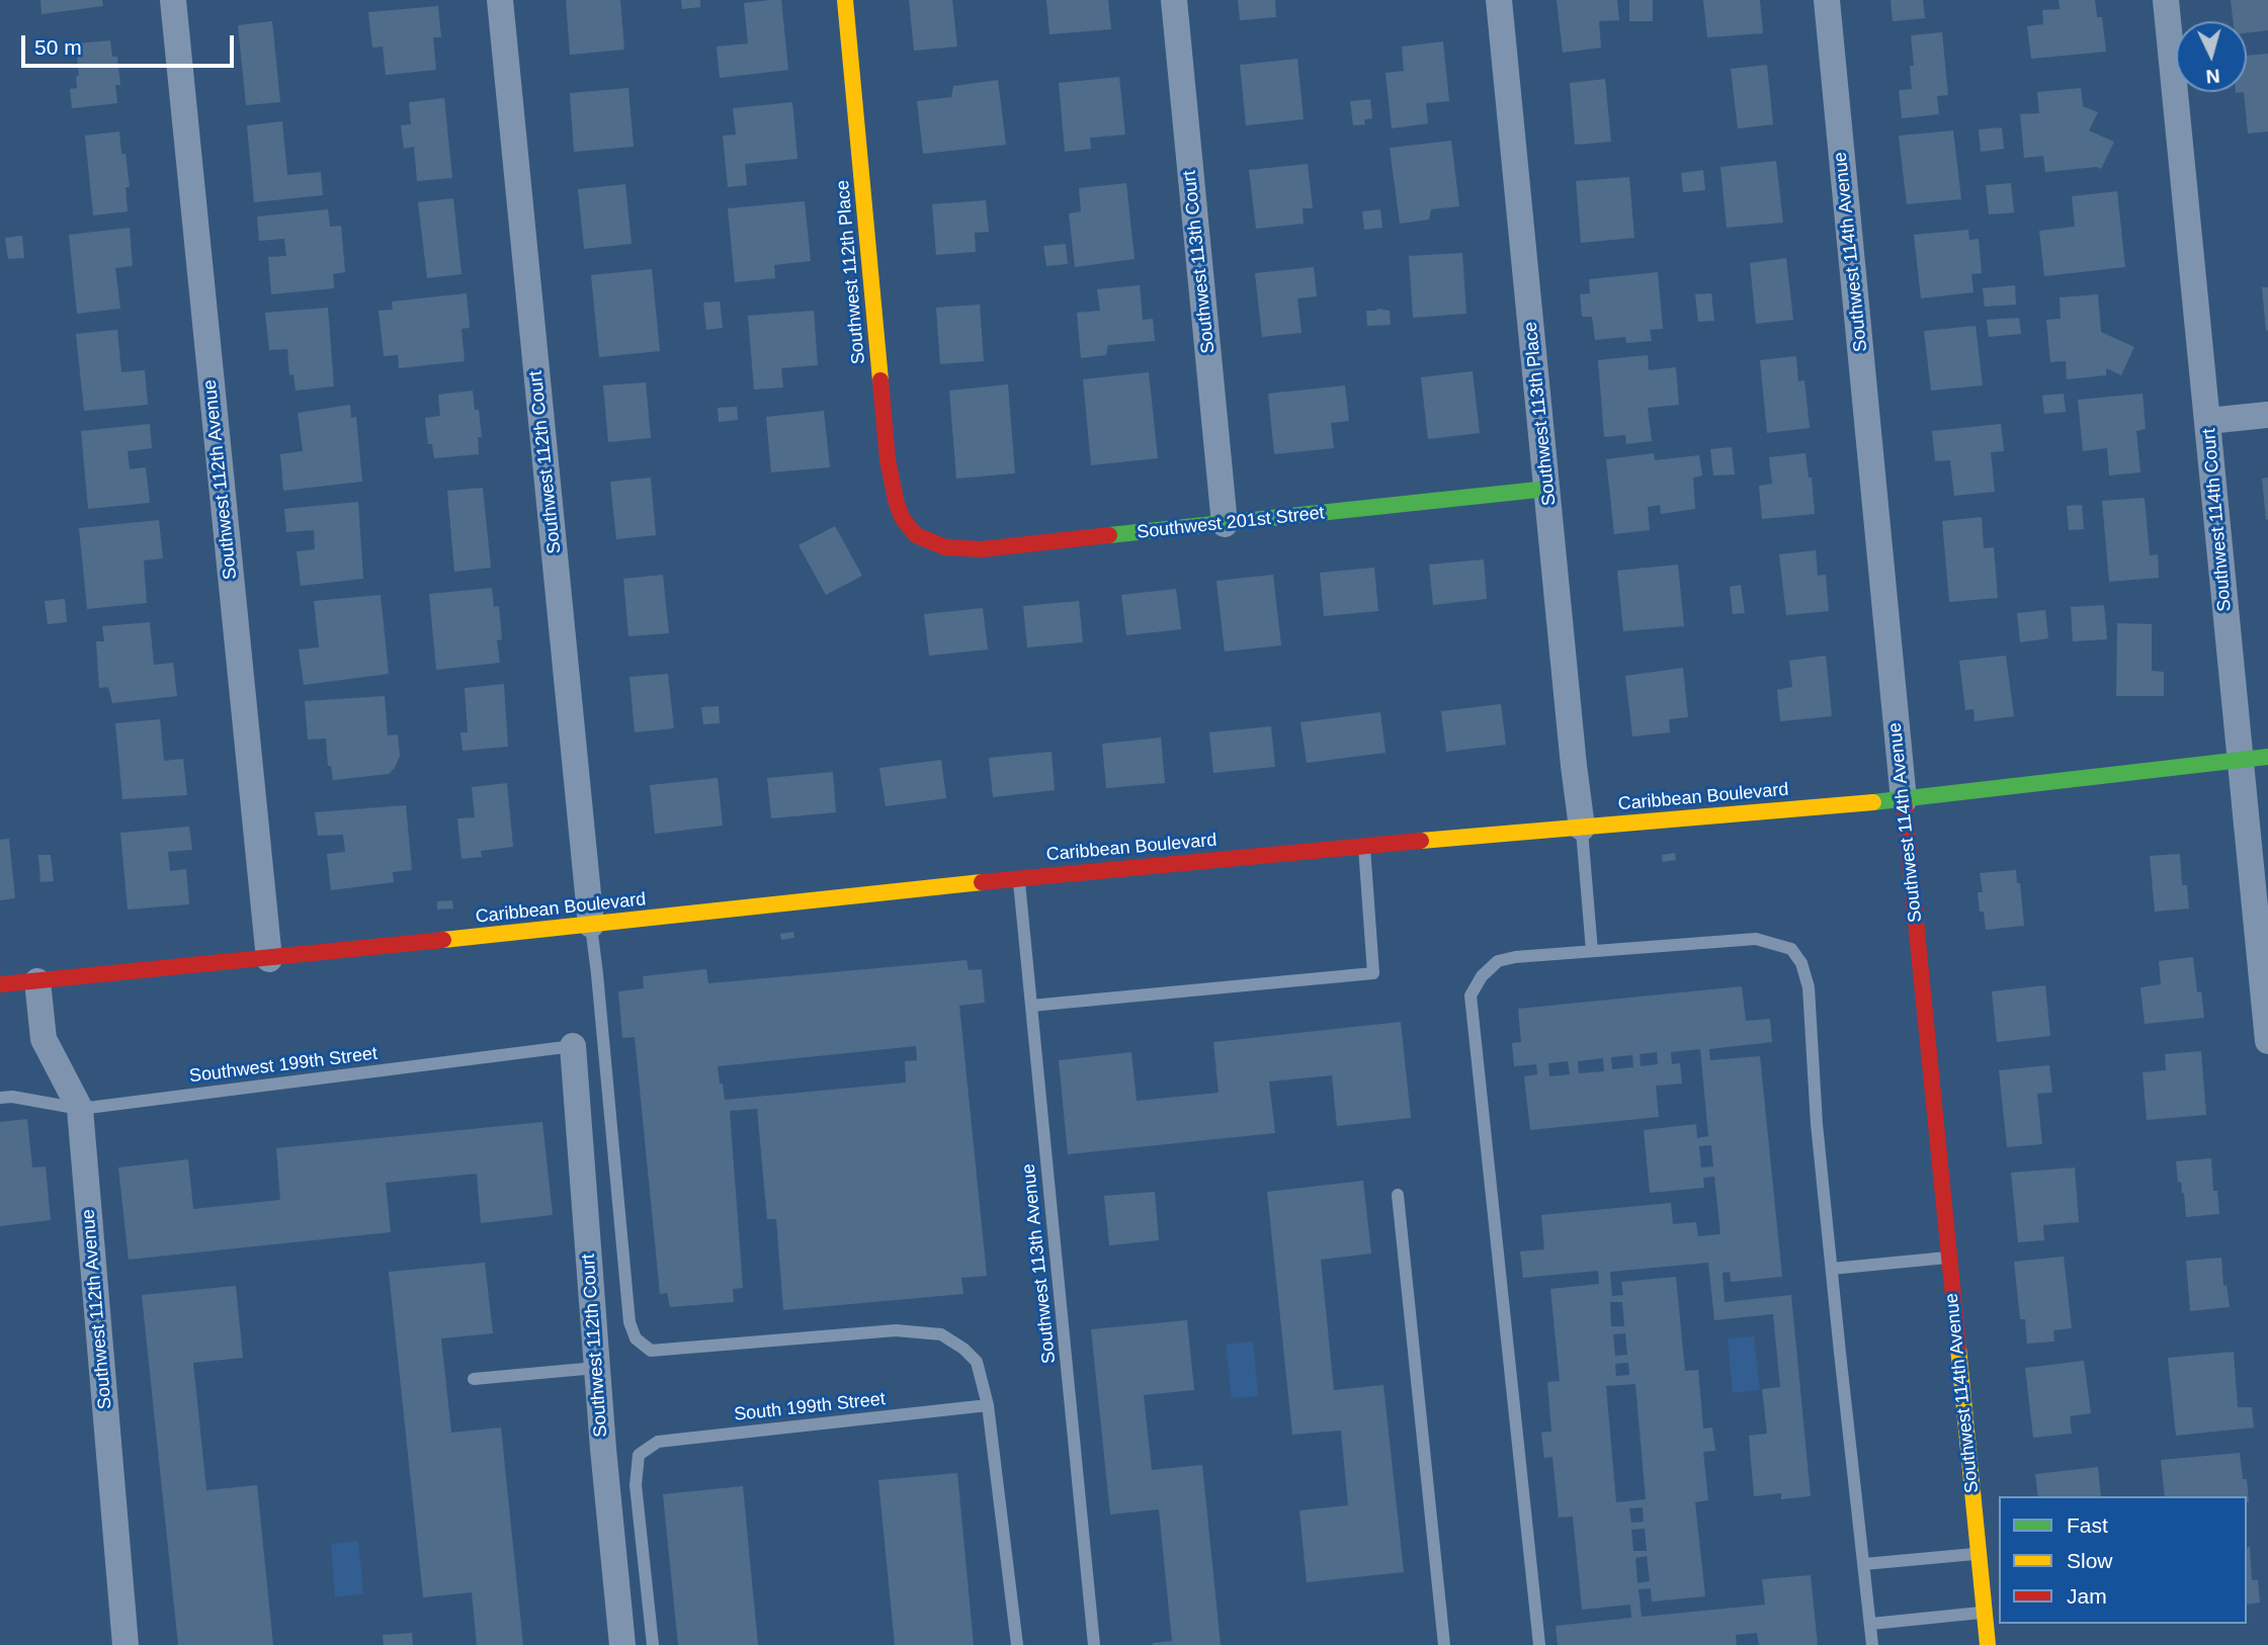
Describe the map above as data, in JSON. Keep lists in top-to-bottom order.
{
  "streets": {
    "street": [
      "Southwest 114th Avenue",
      "Southwest 113th Court",
      "Southwest 112th Place",
      "Southwest 113th Place",
      "Southwest 112th Court",
      "Southwest 112th Avenue",
      "Southwest 114th Court",
      "Southwest 201st Street",
      "Caribbean Boulevard"
    ],
    "lane": ["Southwest 199th Street", "Southwest 113th Avenue", "South 199th Street"]
  },
  "crossings": [
    ["Southwest 114th Avenue", "Caribbean Boulevard"],
    ["Southwest 113th Court", "Southwest 201st Street"],
    ["Southwest 112th Place", "Southwest 201st Street"],
    ["Southwest 113th Place", "Southwest 201st Street"],
    ["Southwest 113th Place", "Caribbean Boulevard"],
    ["Southwest 112th Court", "Caribbean Boulevard"],
    ["Southwest 112th Court", "Southwest 199th Street"],
    ["Southwest 112th Avenue", "Caribbean Boulevard"],
    ["Southwest 112th Avenue", "Southwest 199th Street"],
    ["Southwest 114th Court", "Caribbean Boulevard"],
    ["Caribbean Boulevard", "Southwest 113th Avenue"]
  ],
  "legend": ["Fast", "Slow", "Jam"],
  "scale_bar": "50 m",
  "north": "bottom"
}
